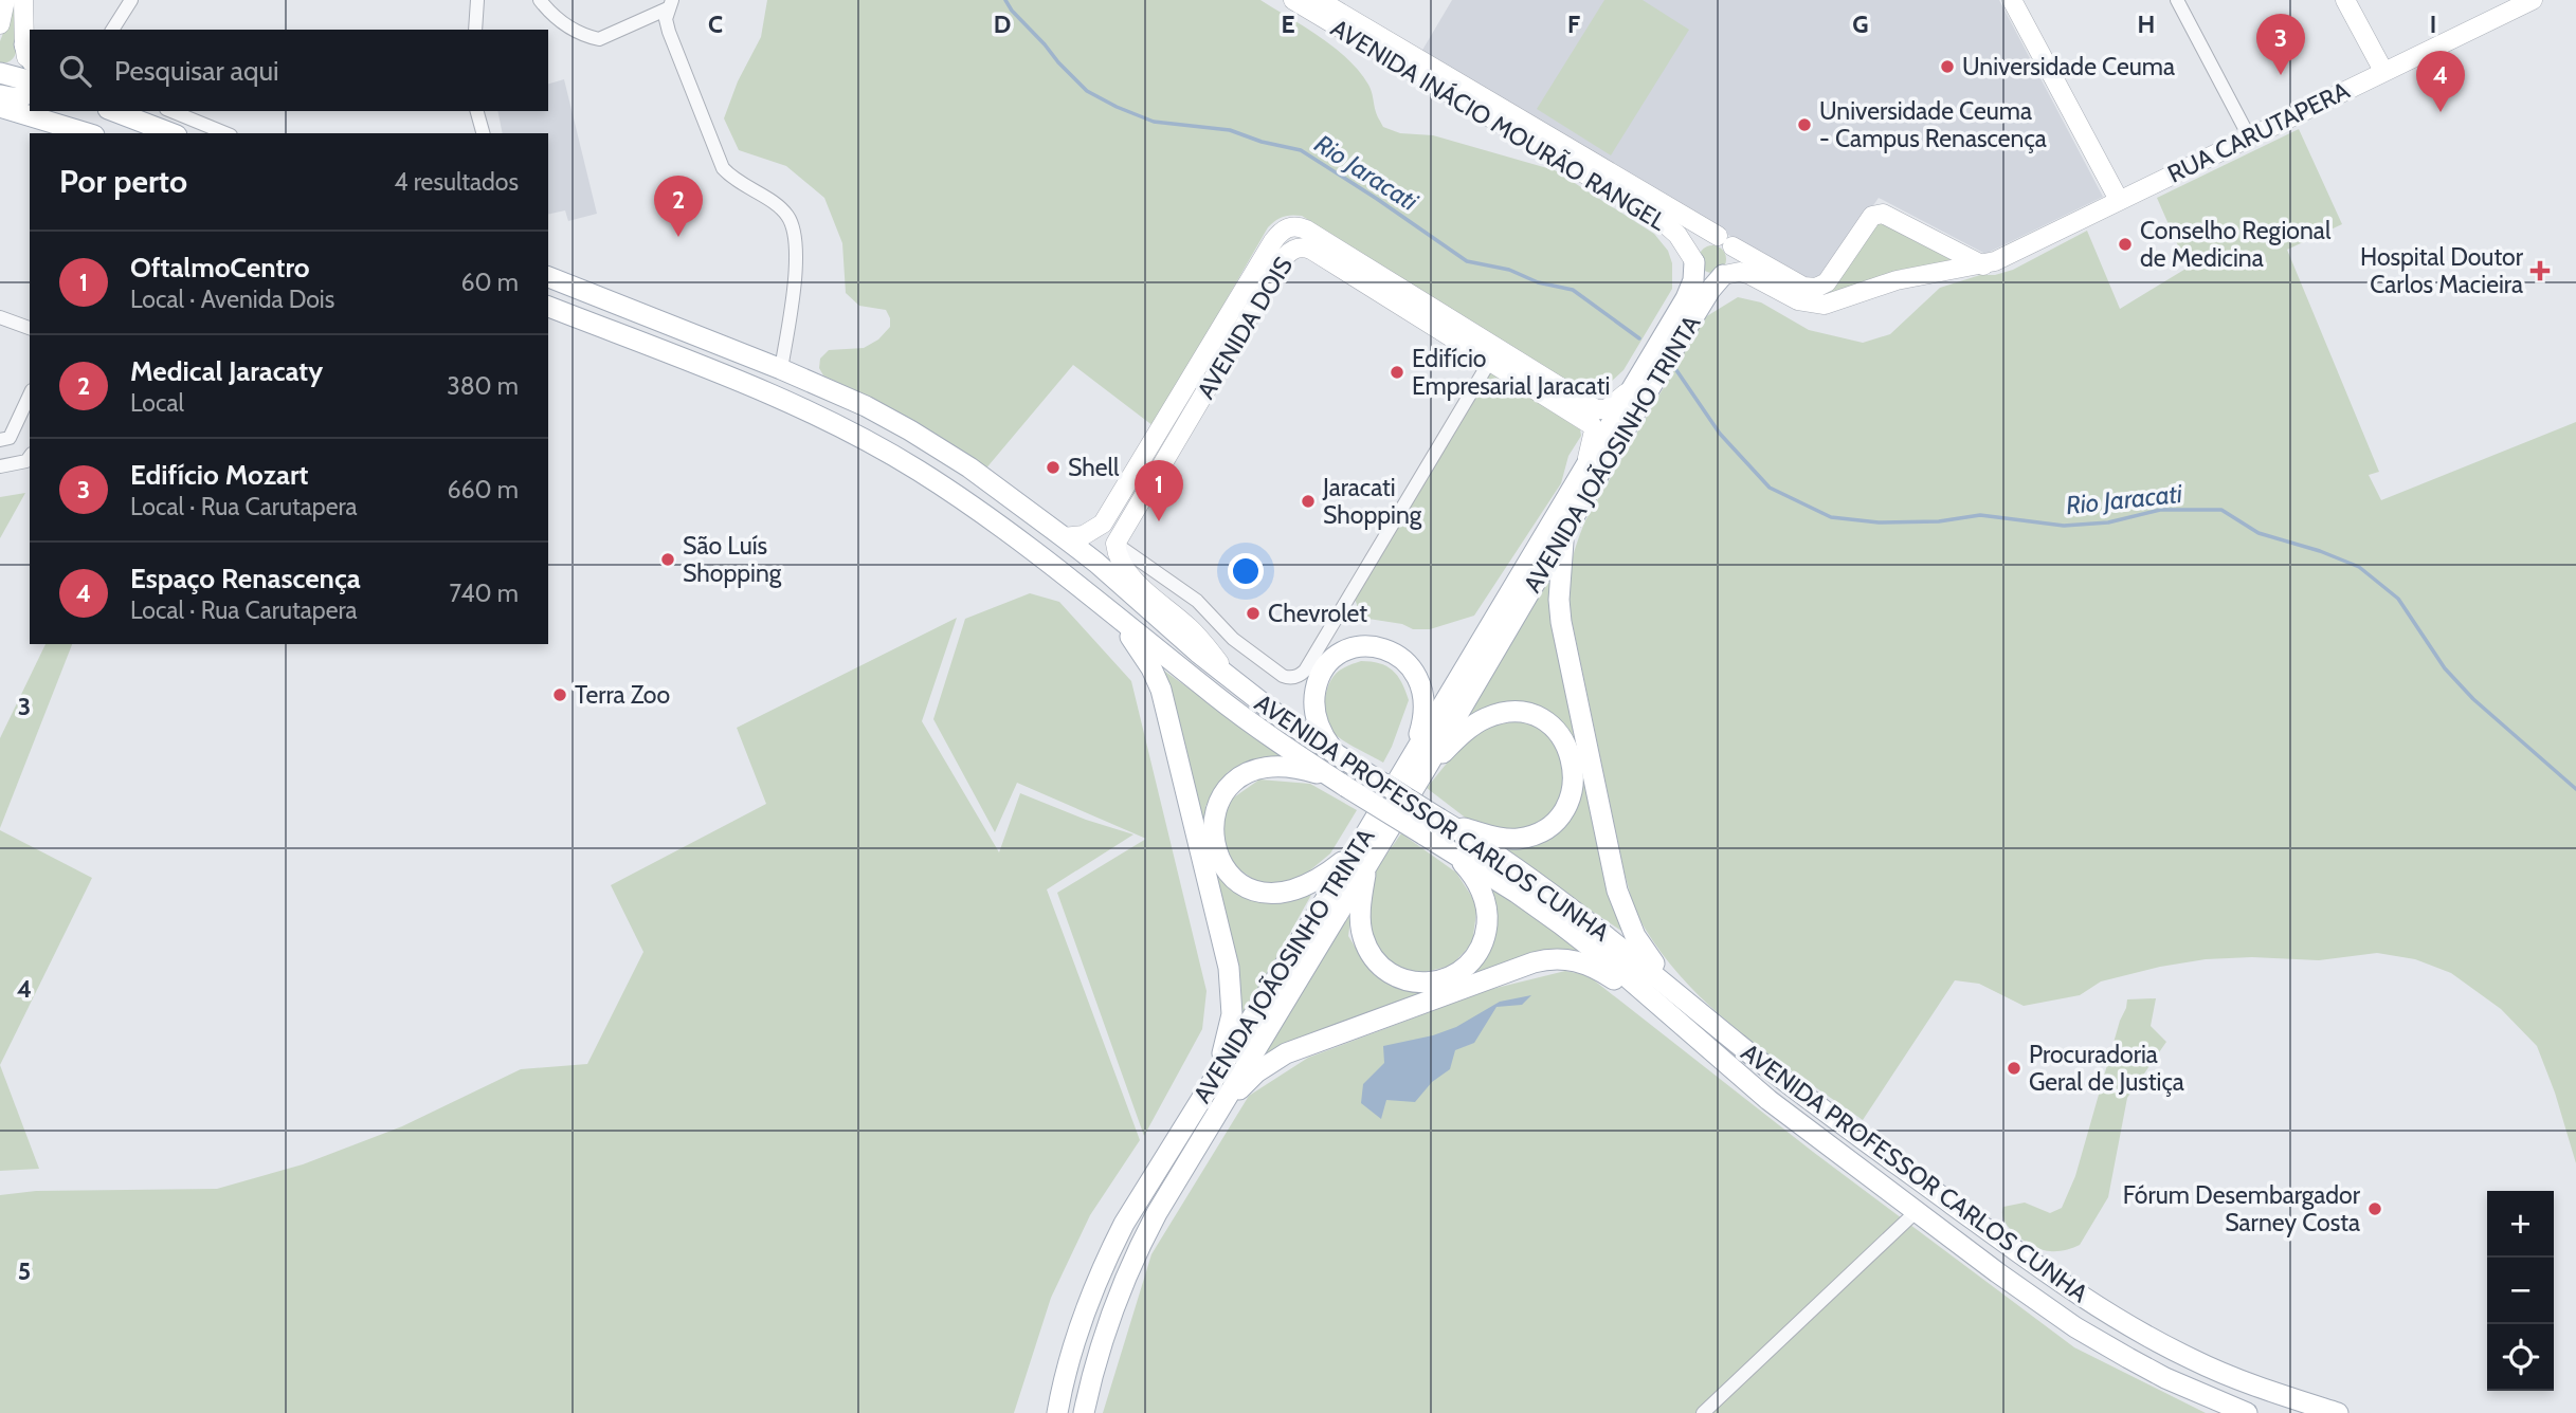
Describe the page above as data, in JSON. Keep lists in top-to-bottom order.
{
  "streets": {
    "main road": [
      "AVENIDA INÁCIO MOURÃO RANGEL",
      "RUA CARUTAPERA",
      "AVENIDA DOIS",
      "AVENIDA JOÃOSINHO TRINTA",
      "AVENIDA PROFESSOR CARLOS CUNHA"
    ]
  },
  "crossings": [
    ["AVENIDA INÁCIO MOURÃO RANGEL", "RUA CARUTAPERA"],
    ["AVENIDA INÁCIO MOURÃO RANGEL", "AVENIDA JOÃOSINHO TRINTA"],
    ["AVENIDA DOIS", "AVENIDA JOÃOSINHO TRINTA"],
    ["AVENIDA DOIS", "AVENIDA PROFESSOR CARLOS CUNHA"]
  ],
  "water": ["Rio Jaracati"],
  "places": {
    "other": [
      "Universidade Ceuma",
      "Universidade Ceuma - Campus Renascença",
      "Conselho Regional de Medicina",
      "Edifício Empresarial Jaracati",
      "Shell",
      "Jaracati Shopping",
      "São Luís Shopping",
      "Chevrolet",
      "Terra Zoo",
      "Procuradoria Geral de Justiça",
      "Fórum Desembargador Sarney Costa"
    ],
    "health": ["Hospital Doutor Carlos Macieira"]
  },
  "page": {
    "pins": [
      "3",
      "4",
      "2",
      "1"
    ],
    "search": "Pesquisar aqui",
    "heading": ["Por perto", "4 resultados"],
    "list": [
      {
        "mark": "1",
        "name": "OftalmoCentro",
        "note": "Local · Avenida Dois",
        "value": "60 m"
      },
      {
        "mark": "2",
        "name": "Medical Jaracaty",
        "note": "Local",
        "value": "380 m"
      },
      {
        "mark": "3",
        "name": "Edifício Mozart",
        "note": "Local · Rua Carutapera",
        "value": "660 m"
      },
      {
        "mark": "4",
        "name": "Espaço Renascença",
        "note": "Local · Rua Carutapera",
        "value": "740 m"
      }
    ],
    "map_buttons": ["+", "−"]
  },
  "grid": {
    "columns": [
      "C",
      "D",
      "E",
      "F",
      "G",
      "H",
      "I"
    ],
    "rows": ["3", "4", "5"]
  }
}
